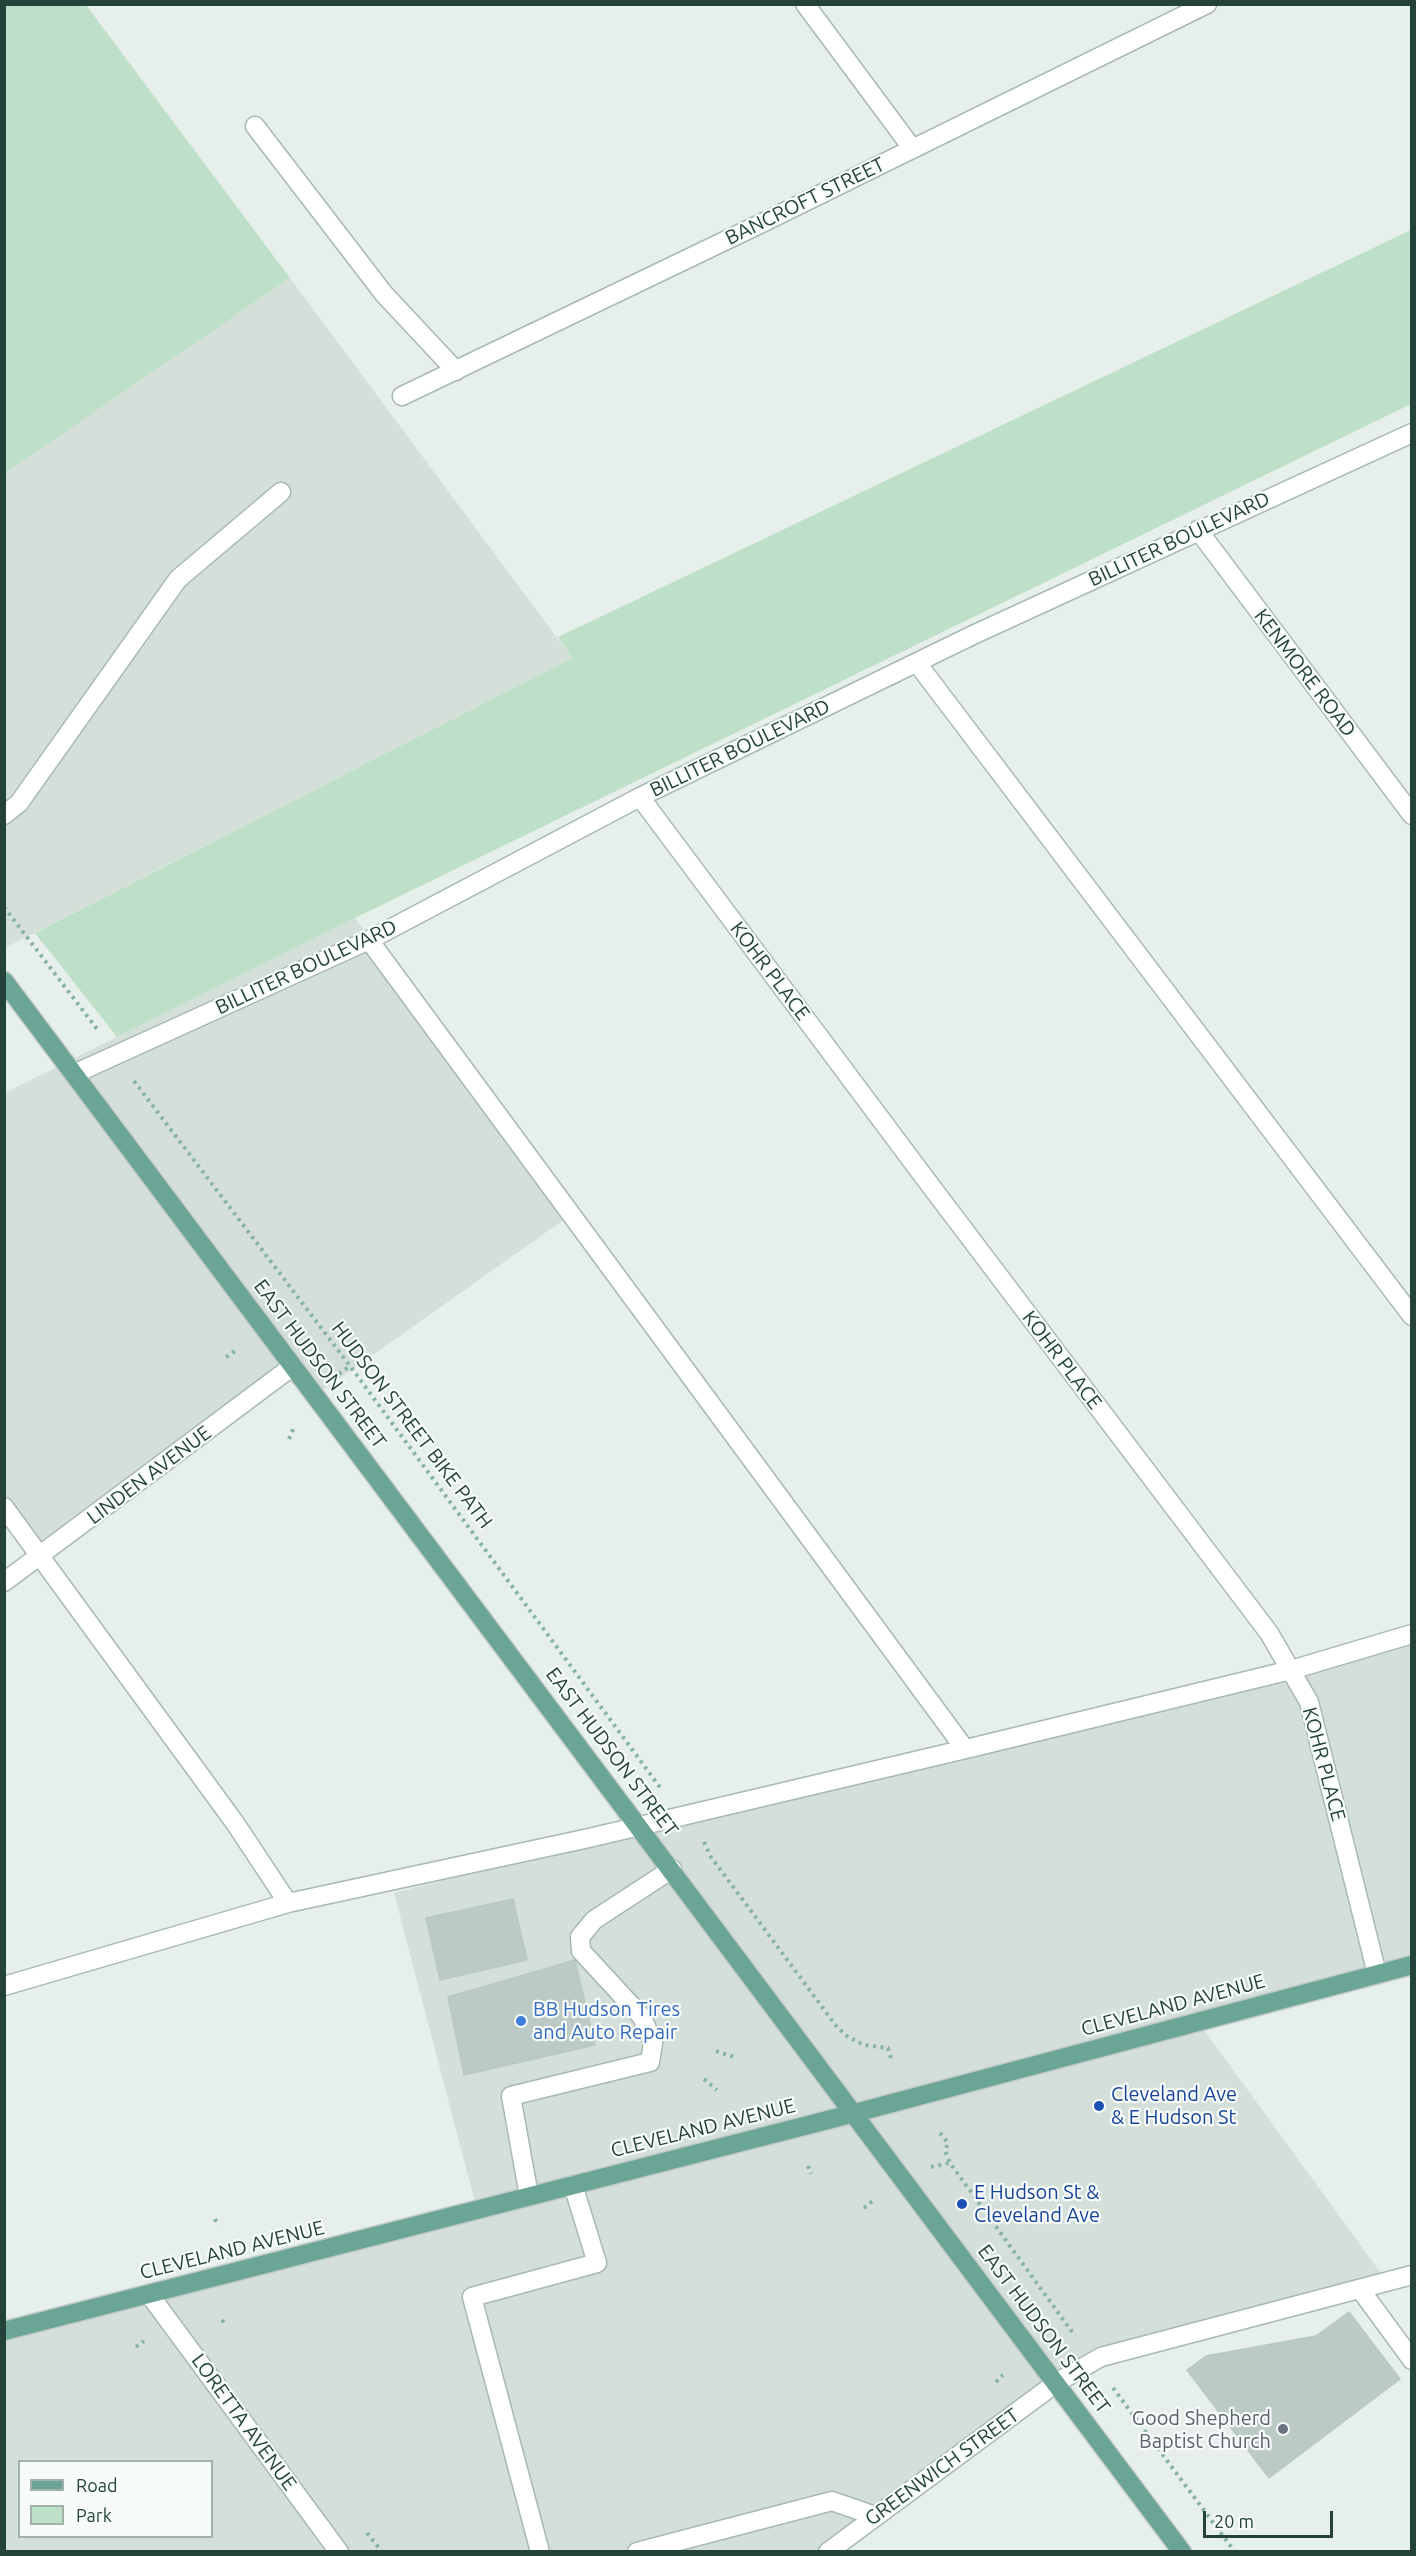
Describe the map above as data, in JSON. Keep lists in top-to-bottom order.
{
  "streets": {
    "main road": ["EAST HUDSON STREET", "CLEVELAND AVENUE"],
    "street": [
      "BANCROFT STREET",
      "BILLITER BOULEVARD",
      "KENMORE ROAD",
      "KOHR PLACE",
      "LINDEN AVENUE",
      "LORETTA AVENUE",
      "GREENWICH STREET"
    ],
    "path": ["HUDSON STREET BIKE PATH"]
  },
  "crossings": [
    ["BILLITER BOULEVARD", "KENMORE ROAD"],
    ["BILLITER BOULEVARD", "KOHR PLACE"],
    ["BILLITER BOULEVARD", "EAST HUDSON STREET"],
    ["KOHR PLACE", "CLEVELAND AVENUE"],
    ["EAST HUDSON STREET", "LINDEN AVENUE"],
    ["EAST HUDSON STREET", "CLEVELAND AVENUE"],
    ["EAST HUDSON STREET", "GREENWICH STREET"],
    ["CLEVELAND AVENUE", "LORETTA AVENUE"]
  ],
  "places": [
    "BB Hudson Tires and Auto Repair",
    "Cleveland Ave & E Hudson St",
    "E Hudson St & Cleveland Ave",
    "Good Shepherd Baptist Church"
  ],
  "legend": ["Road", "Park"],
  "scale_bar": "20 m"
}
